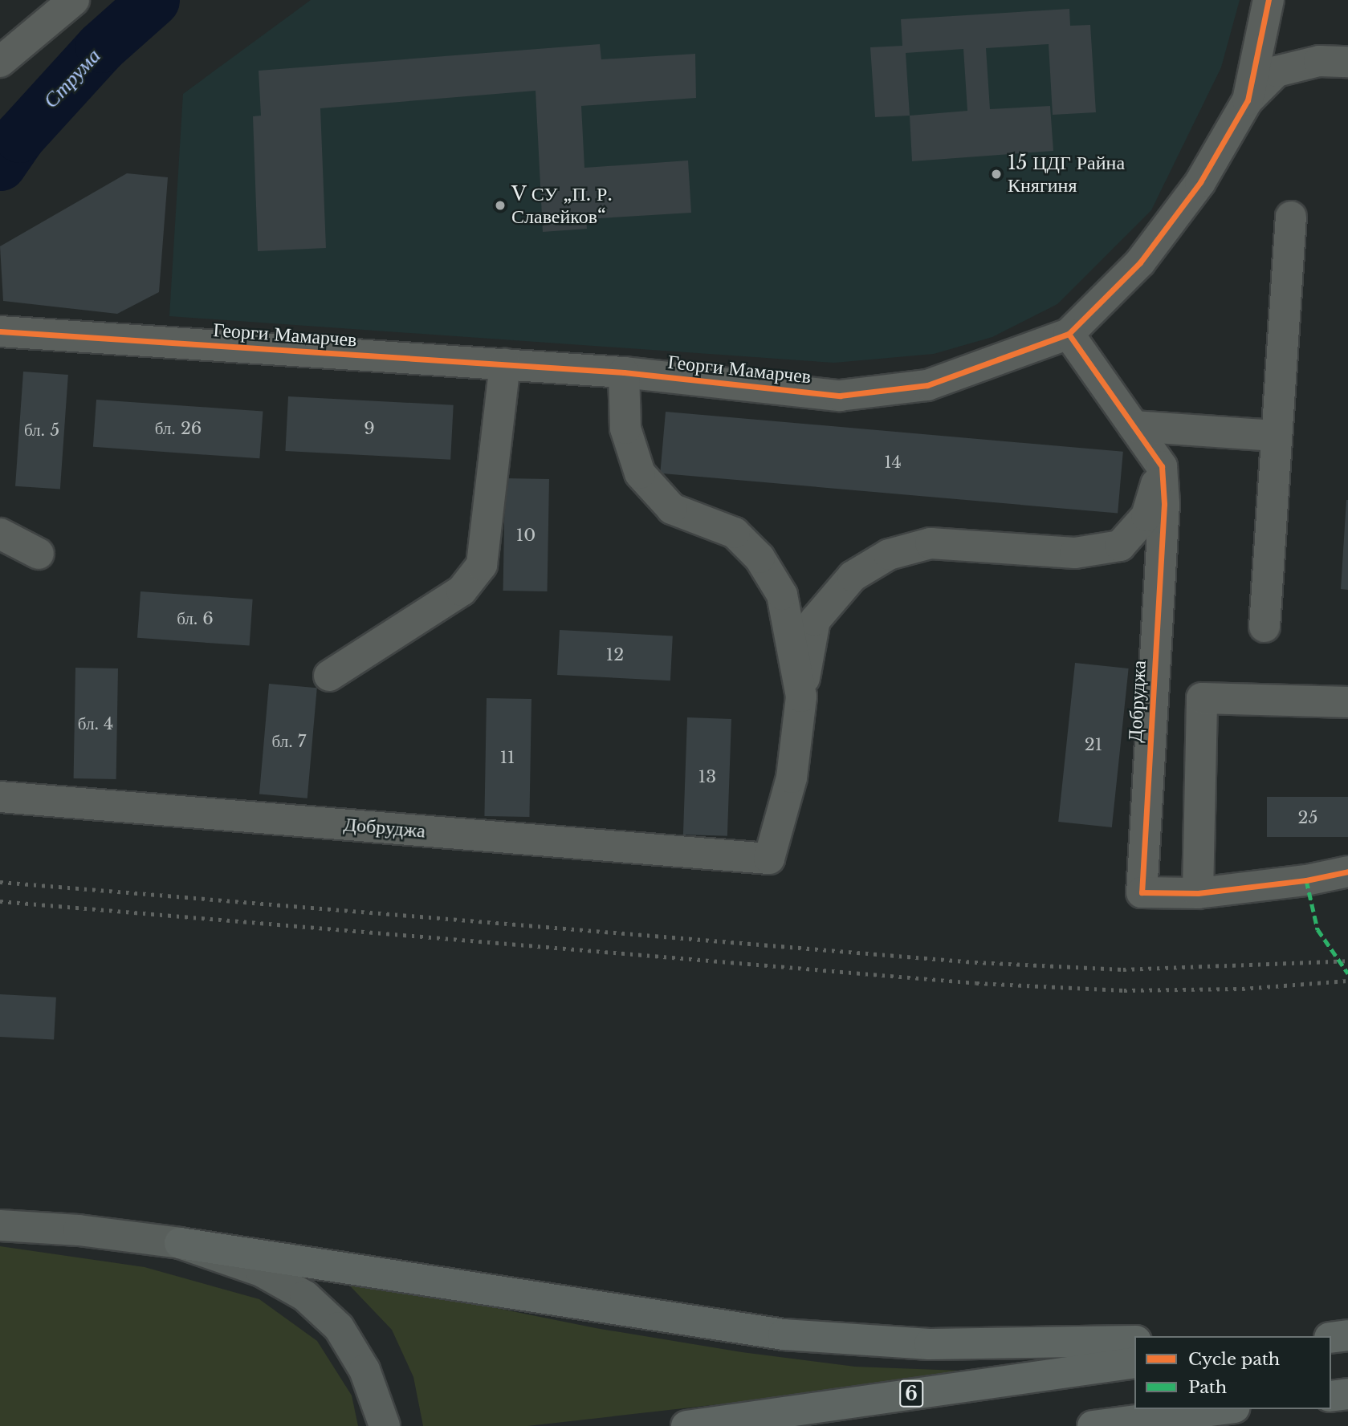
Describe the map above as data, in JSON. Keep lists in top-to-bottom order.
{
  "streets": {
    "highway": ["6"],
    "street": ["Георги Мамарчев", "Добруджа"]
  },
  "water": ["Струма"],
  "places": ["15 ЦДГ Райна Княгиня", "V СУ „П. Р. Славейков“"],
  "house_numbers": [
    "бл. 26",
    "9",
    "бл. 5",
    "14",
    "10",
    "бл. 6",
    "12",
    "бл. 4",
    "бл. 7",
    "21",
    "11",
    "13",
    "25"
  ],
  "legend": ["Cycle path", "Path"]
}
